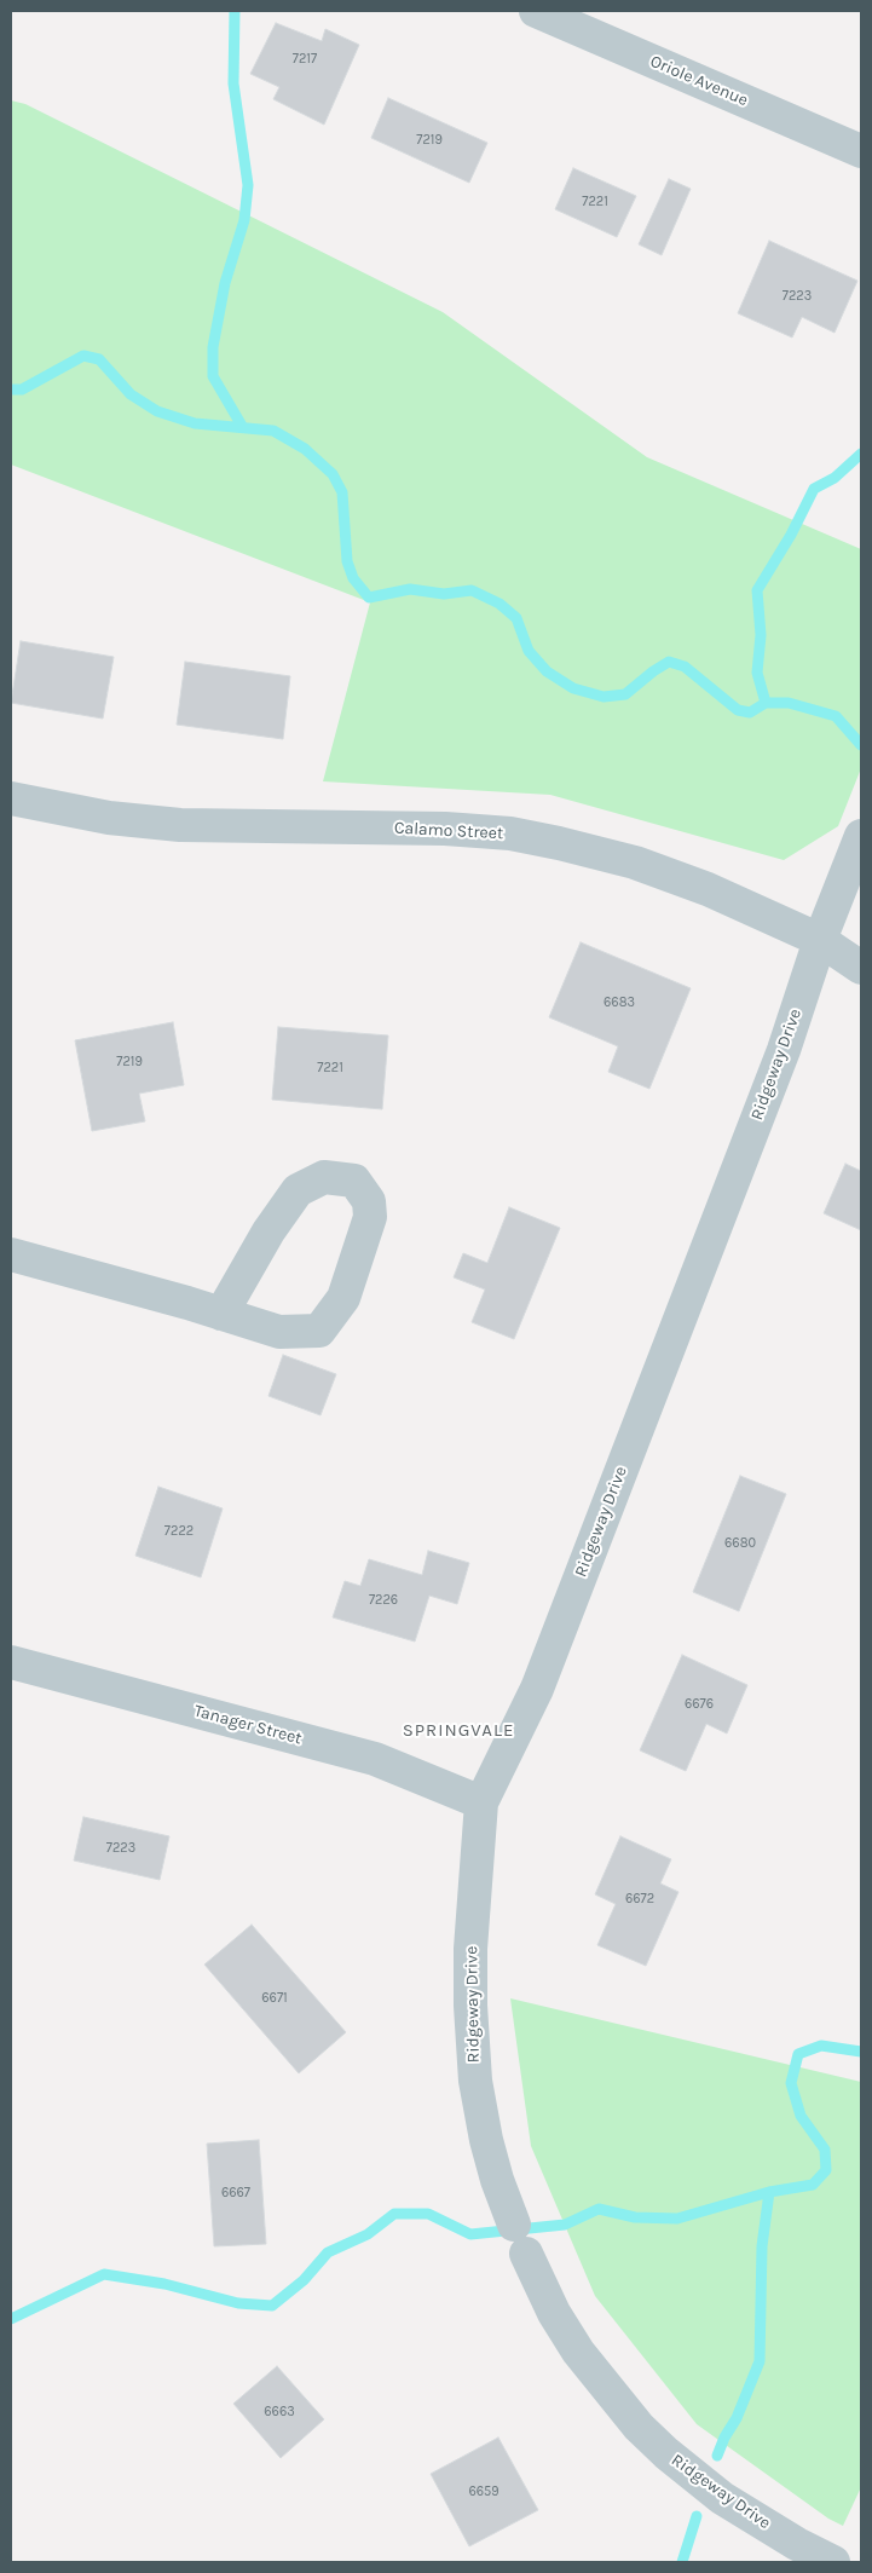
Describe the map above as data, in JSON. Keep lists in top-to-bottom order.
{
  "streets": {
    "street": [
      "Oriole Avenue",
      "Calamo Street",
      "Ridgeway Drive",
      "Tanager Street"
    ]
  },
  "crossings": [
    ["Calamo Street", "Ridgeway Drive"],
    ["Ridgeway Drive", "Tanager Street"]
  ],
  "districts": ["SPRINGVALE"],
  "house_numbers": [
    "7217",
    "7219",
    "7221",
    "7223",
    "6683",
    "7219",
    "7221",
    "7222",
    "6680",
    "7226",
    "6676",
    "7223",
    "6672",
    "6671",
    "6667",
    "6663",
    "6659"
  ]
}
